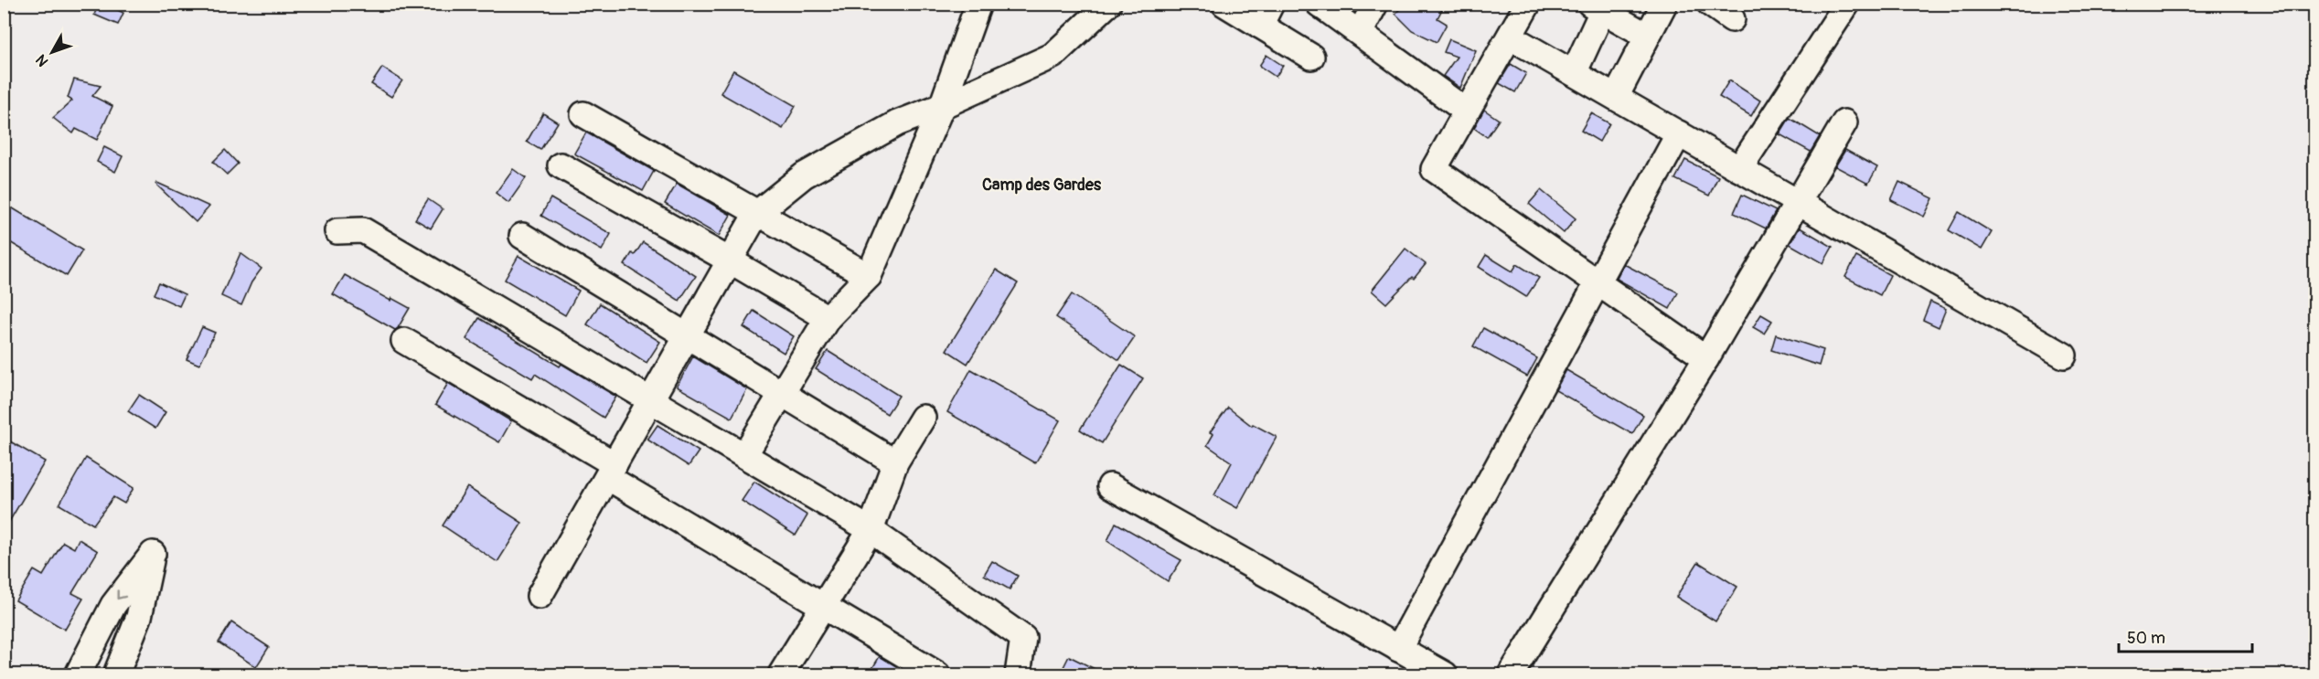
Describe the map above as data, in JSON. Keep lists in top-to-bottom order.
{
  "districts": ["Camp des Gardes"],
  "scale_bar": "50 m",
  "north": "bottom left"
}
